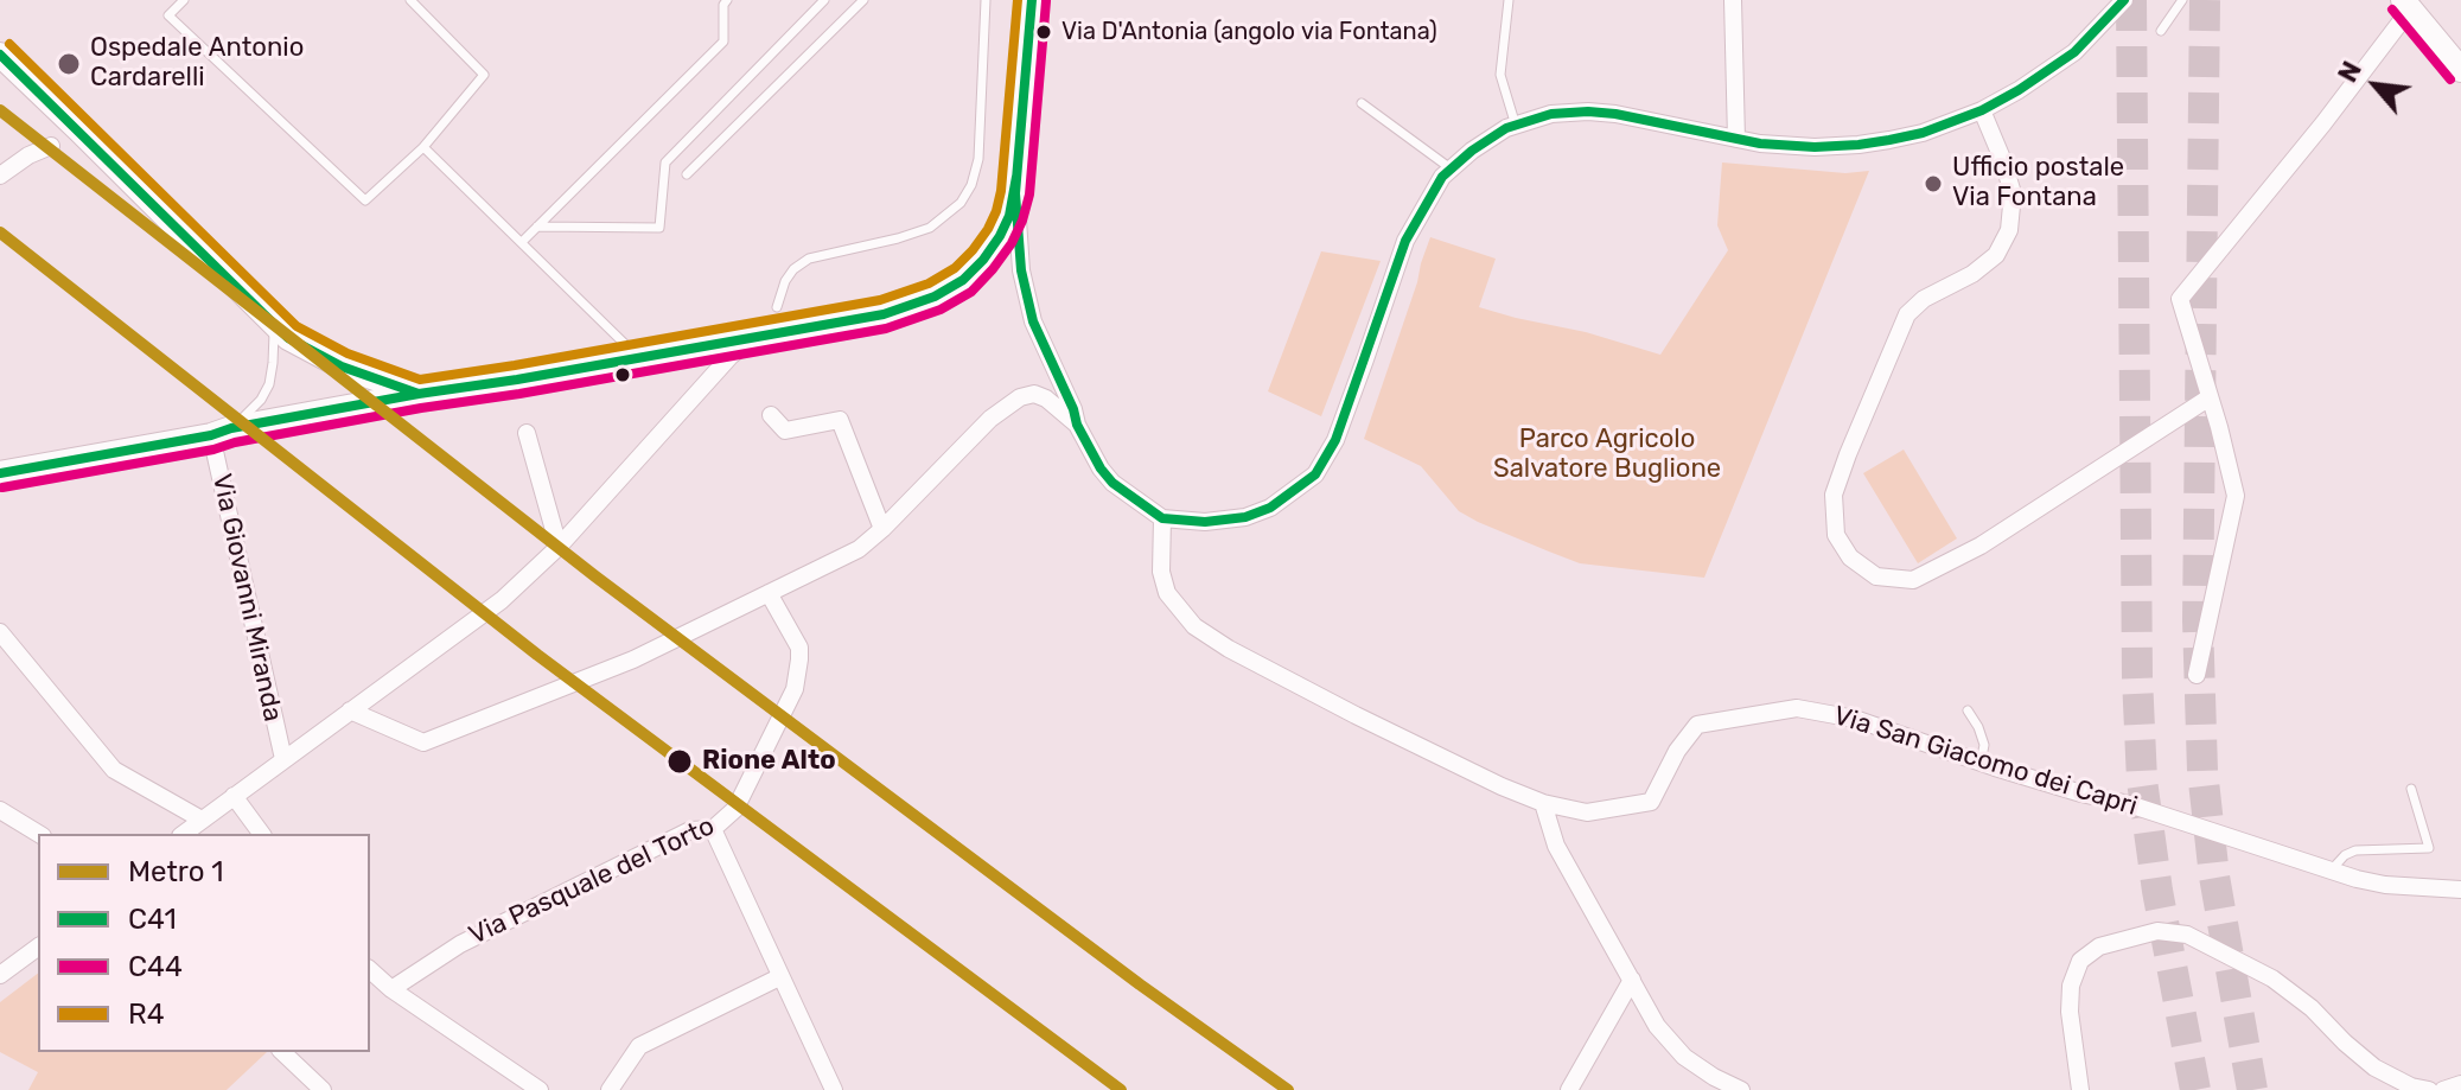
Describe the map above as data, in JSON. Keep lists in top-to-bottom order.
{
  "streets": {
    "street": ["Via Giovanni Miranda", "Via San Giacomo dei Capri", "Via Pasquale del Torto"]
  },
  "parks": ["Parco Agricolo Salvatore Buglione"],
  "places": [
    "Via D'Antonia (angolo via Fontana)",
    "Ospedale Antonio Cardarelli",
    "Ufficio postale Via Fontana",
    "Rione Alto"
  ],
  "lines": [
    "transit line C41",
    "transit line R4",
    "transit line C44",
    "metro line 1"
  ],
  "legend": [
    "Metro 1",
    "C41",
    "C44",
    "R4"
  ],
  "north": "top left"
}
